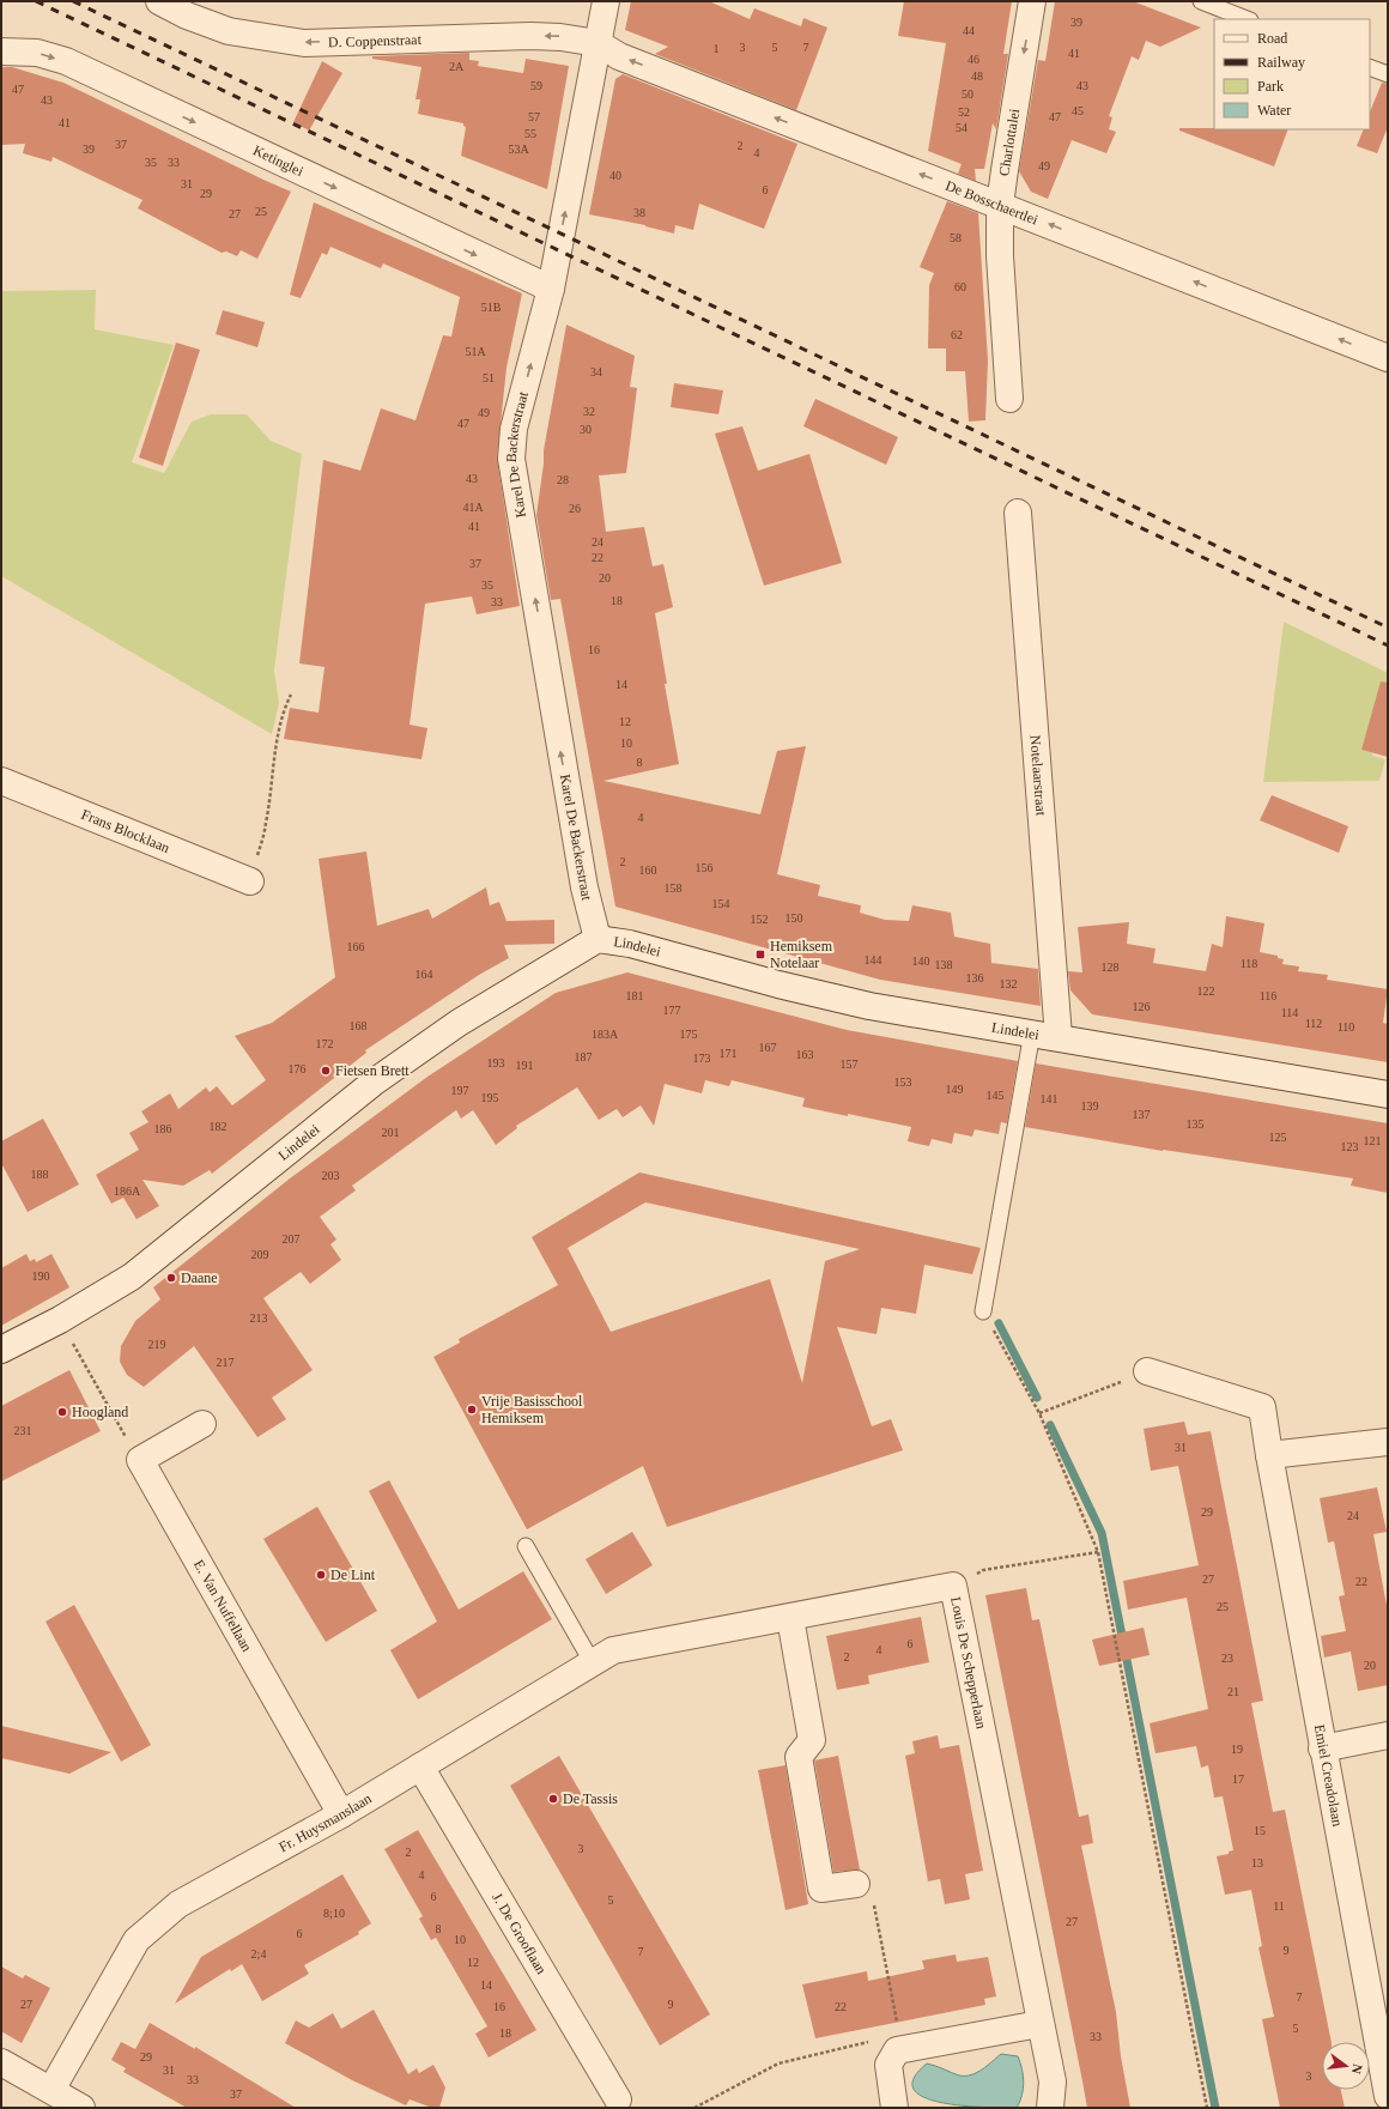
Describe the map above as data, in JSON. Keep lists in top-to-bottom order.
{
  "streets": {
    "street": [
      "D. Coppenstraat",
      "Charlottalei",
      "Ketinglei",
      "De Bosschaertlei",
      "Karel De Backerstraat",
      "Notelaarstraat",
      "Frans Blocklaan",
      "Lindelei",
      "E. Van Nuffellaan",
      "Louis De Schepperlaan",
      "Emiel Creadolaan",
      "Fr. Huysmanslaan",
      "J. De Grooflaan"
    ]
  },
  "crossings": [
    ["D. Coppenstraat", "De Bosschaertlei"],
    ["D. Coppenstraat", "Karel De Backerstraat"],
    ["Charlottalei", "De Bosschaertlei"],
    ["Ketinglei", "Karel De Backerstraat"],
    ["De Bosschaertlei", "Karel De Backerstraat"],
    ["Karel De Backerstraat", "Lindelei"],
    ["Notelaarstraat", "Lindelei"],
    ["E. Van Nuffellaan", "Fr. Huysmanslaan"],
    ["Louis De Schepperlaan", "Fr. Huysmanslaan"],
    ["Fr. Huysmanslaan", "J. De Grooflaan"]
  ],
  "one_way": [
    "D. Coppenstraat",
    "Charlottalei",
    "Ketinglei",
    "De Bosschaertlei",
    "Karel De Backerstraat"
  ],
  "places": {
    "transit": ["Hemiksem Notelaar"],
    "other": [
      "Fietsen Brett",
      "Daane",
      "Vrije Basisschool Hemiksem",
      "Hoogland",
      "De Lint",
      "De Tassis"
    ]
  },
  "house_numbers": [
    "39",
    "44",
    "3",
    "5",
    "7",
    "1",
    "41",
    "46",
    "2A",
    "48",
    "59",
    "43",
    "47",
    "50",
    "43",
    "45",
    "52",
    "57",
    "47",
    "41",
    "54",
    "55",
    "37",
    "2",
    "39",
    "53A",
    "4",
    "35",
    "33",
    "49",
    "40",
    "31",
    "6",
    "29",
    "25",
    "38",
    "27",
    "58",
    "60",
    "51B",
    "62",
    "51A",
    "34",
    "51",
    "32",
    "49",
    "47",
    "30",
    "43",
    "28",
    "41A",
    "26",
    "41",
    "24",
    "22",
    "37",
    "20",
    "35",
    "18",
    "33",
    "16",
    "14",
    "12",
    "10",
    "8",
    "4",
    "2",
    "156",
    "160",
    "158",
    "154",
    "150",
    "152",
    "166",
    "144",
    "140",
    "118",
    "138",
    "128",
    "164",
    "136",
    "132",
    "122",
    "181",
    "116",
    "126",
    "177",
    "114",
    "112",
    "168",
    "110",
    "183A",
    "175",
    "172",
    "167",
    "171",
    "163",
    "187",
    "173",
    "193",
    "157",
    "191",
    "176",
    "153",
    "149",
    "197",
    "145",
    "195",
    "141",
    "139",
    "137",
    "135",
    "182",
    "186",
    "201",
    "125",
    "121",
    "123",
    "188",
    "203",
    "186A",
    "207",
    "209",
    "190",
    "213",
    "219",
    "217",
    "231",
    "31",
    "29",
    "24",
    "27",
    "22",
    "25",
    "6",
    "4",
    "2",
    "23",
    "20",
    "21",
    "19",
    "17",
    "15",
    "3",
    "2",
    "13",
    "4",
    "6",
    "5",
    "11",
    "8;10",
    "27",
    "8",
    "6",
    "10",
    "9",
    "7",
    "2;4",
    "12",
    "14",
    "7",
    "27",
    "9",
    "16",
    "22",
    "5",
    "18",
    "33",
    "29",
    "31",
    "3",
    "33",
    "37"
  ],
  "legend": [
    "Road",
    "Railway",
    "Park",
    "Water"
  ],
  "north": "right"
}
